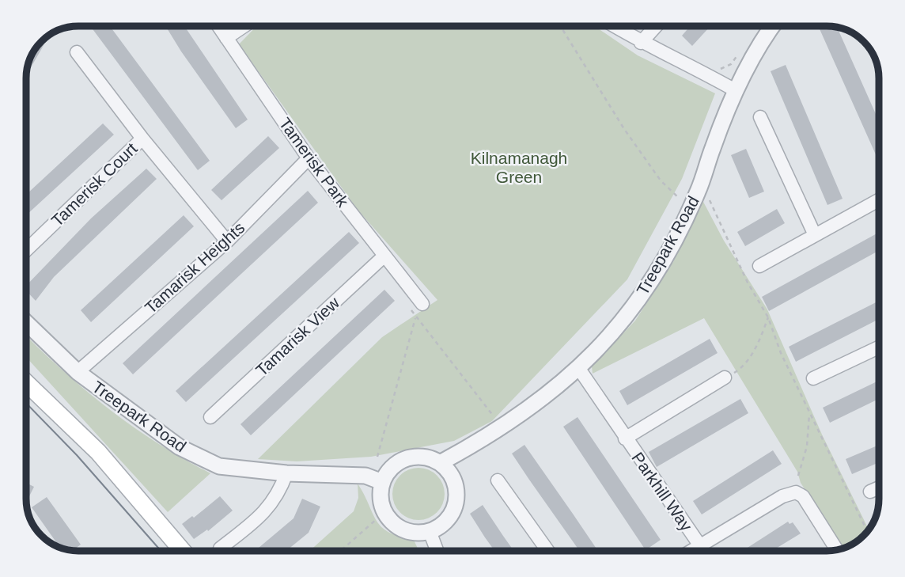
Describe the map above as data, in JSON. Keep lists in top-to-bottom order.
{
  "streets": {
    "street": [
      "Tamerisk Park",
      "Tamerisk Court",
      "Treepark Road",
      "Tamarisk Heights",
      "Tamarisk View",
      "Parkhill Way"
    ]
  },
  "crossings": [
    ["Tamerisk Park", "Tamarisk Heights"],
    ["Tamerisk Park", "Tamarisk View"],
    ["Tamerisk Court", "Tamarisk Heights"],
    ["Treepark Road", "Tamarisk Heights"],
    ["Treepark Road", "Parkhill Way"]
  ],
  "parks": ["Kilnamanagh Green"]
}
